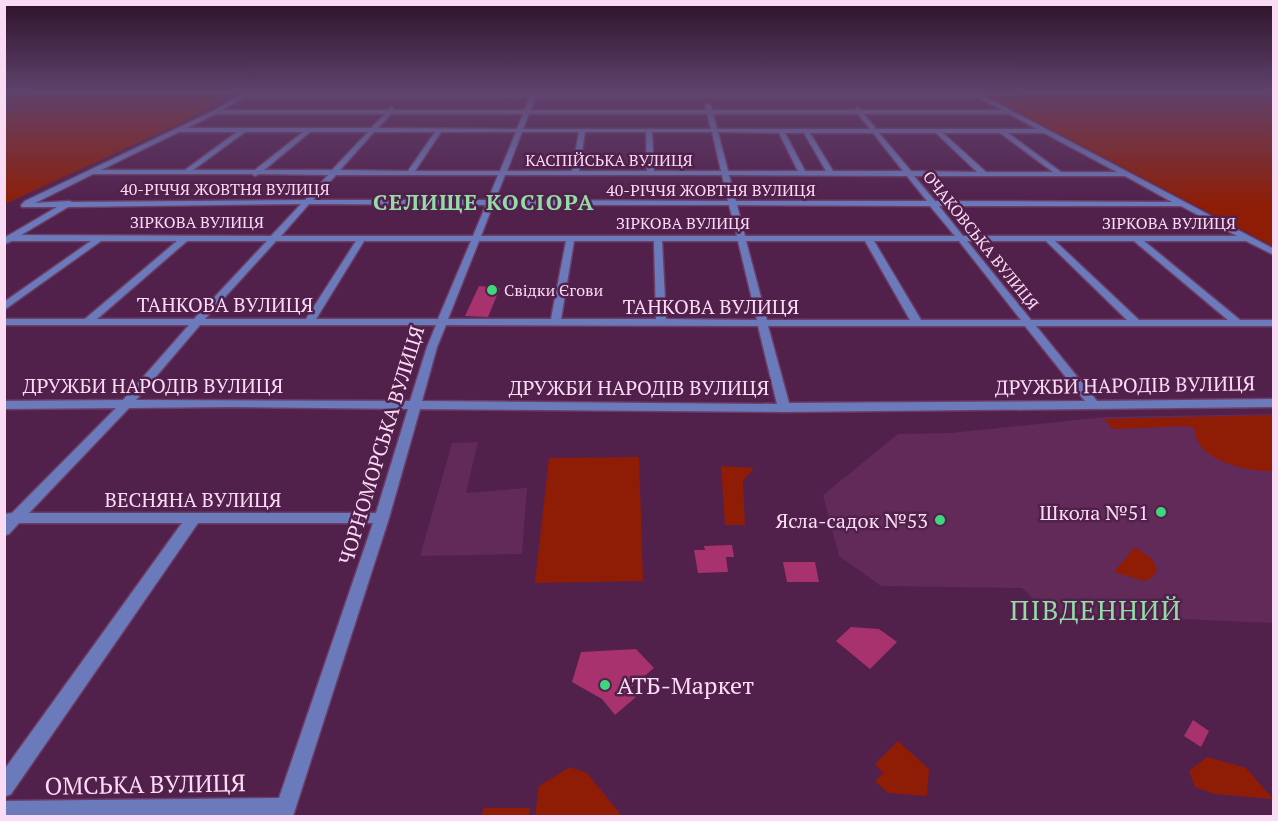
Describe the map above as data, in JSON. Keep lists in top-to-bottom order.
{
  "streets": {
    "street": [
      "КАСПІЙСЬКА ВУЛИЦЯ",
      "40-РІЧЧЯ ЖОВТНЯ ВУЛИЦЯ",
      "ЗІРКОВА ВУЛИЦЯ",
      "ОЧАКОВСЬКА ВУЛИЦЯ",
      "ТАНКОВА ВУЛИЦЯ",
      "ДРУЖБИ НАРОДІВ ВУЛИЦЯ",
      "ЧОРНОМОРСЬКА ВУЛИЦЯ",
      "ВЕСНЯНА ВУЛИЦЯ",
      "ОМСЬКА ВУЛИЦЯ"
    ]
  },
  "crossings": [
    ["КАСПІЙСЬКА ВУЛИЦЯ", "40-РІЧЧЯ ЖОВТНЯ ВУЛИЦЯ"],
    ["КАСПІЙСЬКА ВУЛИЦЯ", "ОЧАКОВСЬКА ВУЛИЦЯ"],
    ["КАСПІЙСЬКА ВУЛИЦЯ", "ЧОРНОМОРСЬКА ВУЛИЦЯ"],
    ["40-РІЧЧЯ ЖОВТНЯ ВУЛИЦЯ", "ОЧАКОВСЬКА ВУЛИЦЯ"],
    ["40-РІЧЧЯ ЖОВТНЯ ВУЛИЦЯ", "ЧОРНОМОРСЬКА ВУЛИЦЯ"],
    ["ЗІРКОВА ВУЛИЦЯ", "ОЧАКОВСЬКА ВУЛИЦЯ"],
    ["ЗІРКОВА ВУЛИЦЯ", "ЧОРНОМОРСЬКА ВУЛИЦЯ"],
    ["ОЧАКОВСЬКА ВУЛИЦЯ", "ТАНКОВА ВУЛИЦЯ"],
    ["ОЧАКОВСЬКА ВУЛИЦЯ", "ДРУЖБИ НАРОДІВ ВУЛИЦЯ"],
    ["ТАНКОВА ВУЛИЦЯ", "ЧОРНОМОРСЬКА ВУЛИЦЯ"],
    ["ДРУЖБИ НАРОДІВ ВУЛИЦЯ", "ЧОРНОМОРСЬКА ВУЛИЦЯ"],
    ["ЧОРНОМОРСЬКА ВУЛИЦЯ", "ВЕСНЯНА ВУЛИЦЯ"],
    ["ЧОРНОМОРСЬКА ВУЛИЦЯ", "ОМСЬКА ВУЛИЦЯ"]
  ],
  "districts": ["СЕЛИЩЕ КОСІОРА", "ПІВДЕННИЙ"],
  "places": [
    "Свідки Єгови",
    "Школа №51",
    "Ясла-садок №53",
    "АТБ-Маркет"
  ]
}
